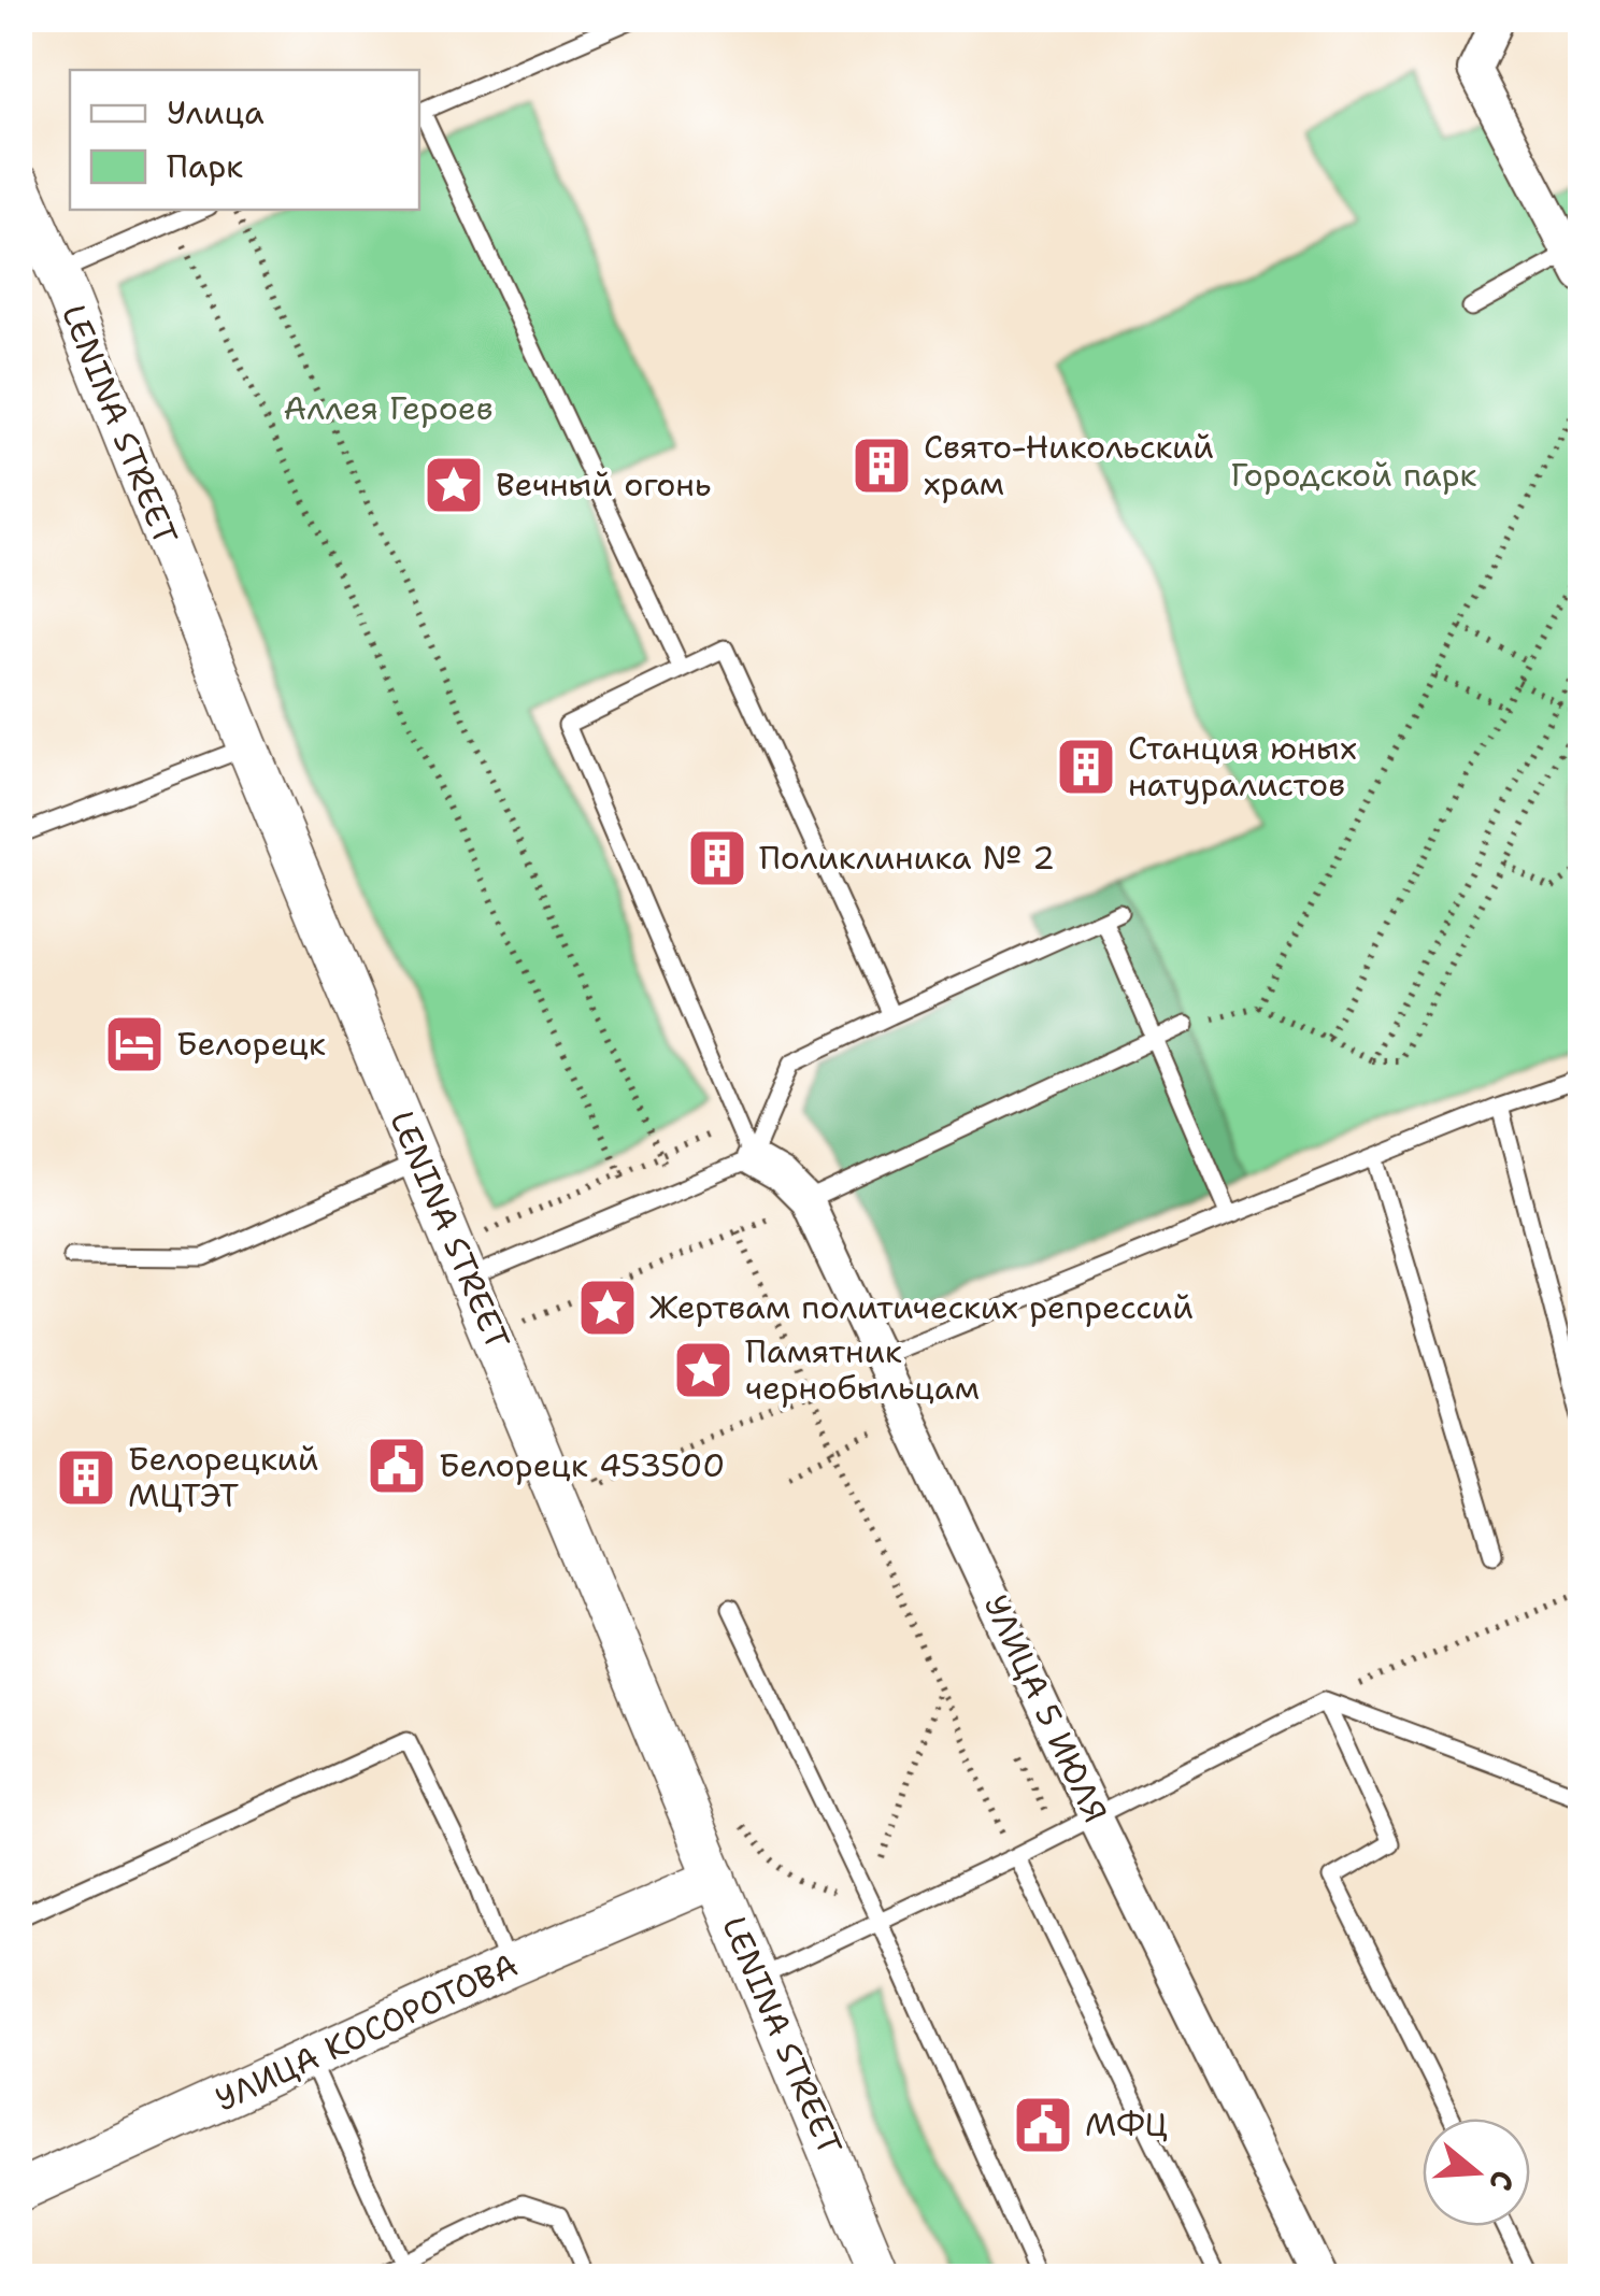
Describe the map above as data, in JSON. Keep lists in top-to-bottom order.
{
  "streets": {
    "street": ["LENINA STREET", "УЛИЦА 5 ИЮЛЯ", "УЛИЦА КОСОРОТОВА"]
  },
  "crossings": [
    ["LENINA STREET", "УЛИЦА КОСОРОТОВА"]
  ],
  "parks": ["Аллея Героев", "Городской парк"],
  "places": {
    "building": [
      "Свято-Никольский храм",
      "Станция юных натуралистов",
      "Поликлиника № 2",
      "Белорецкий МЦТЭТ"
    ],
    "place": ["Вечный огонь", "Жертвам политических репрессий", "Памятник чернобыльцам"],
    "hotel": ["Белорецк"],
    "public building": ["Белорецк 453500", "МФЦ"]
  },
  "legend": ["Улица", "Парк"],
  "north": "right"
}
